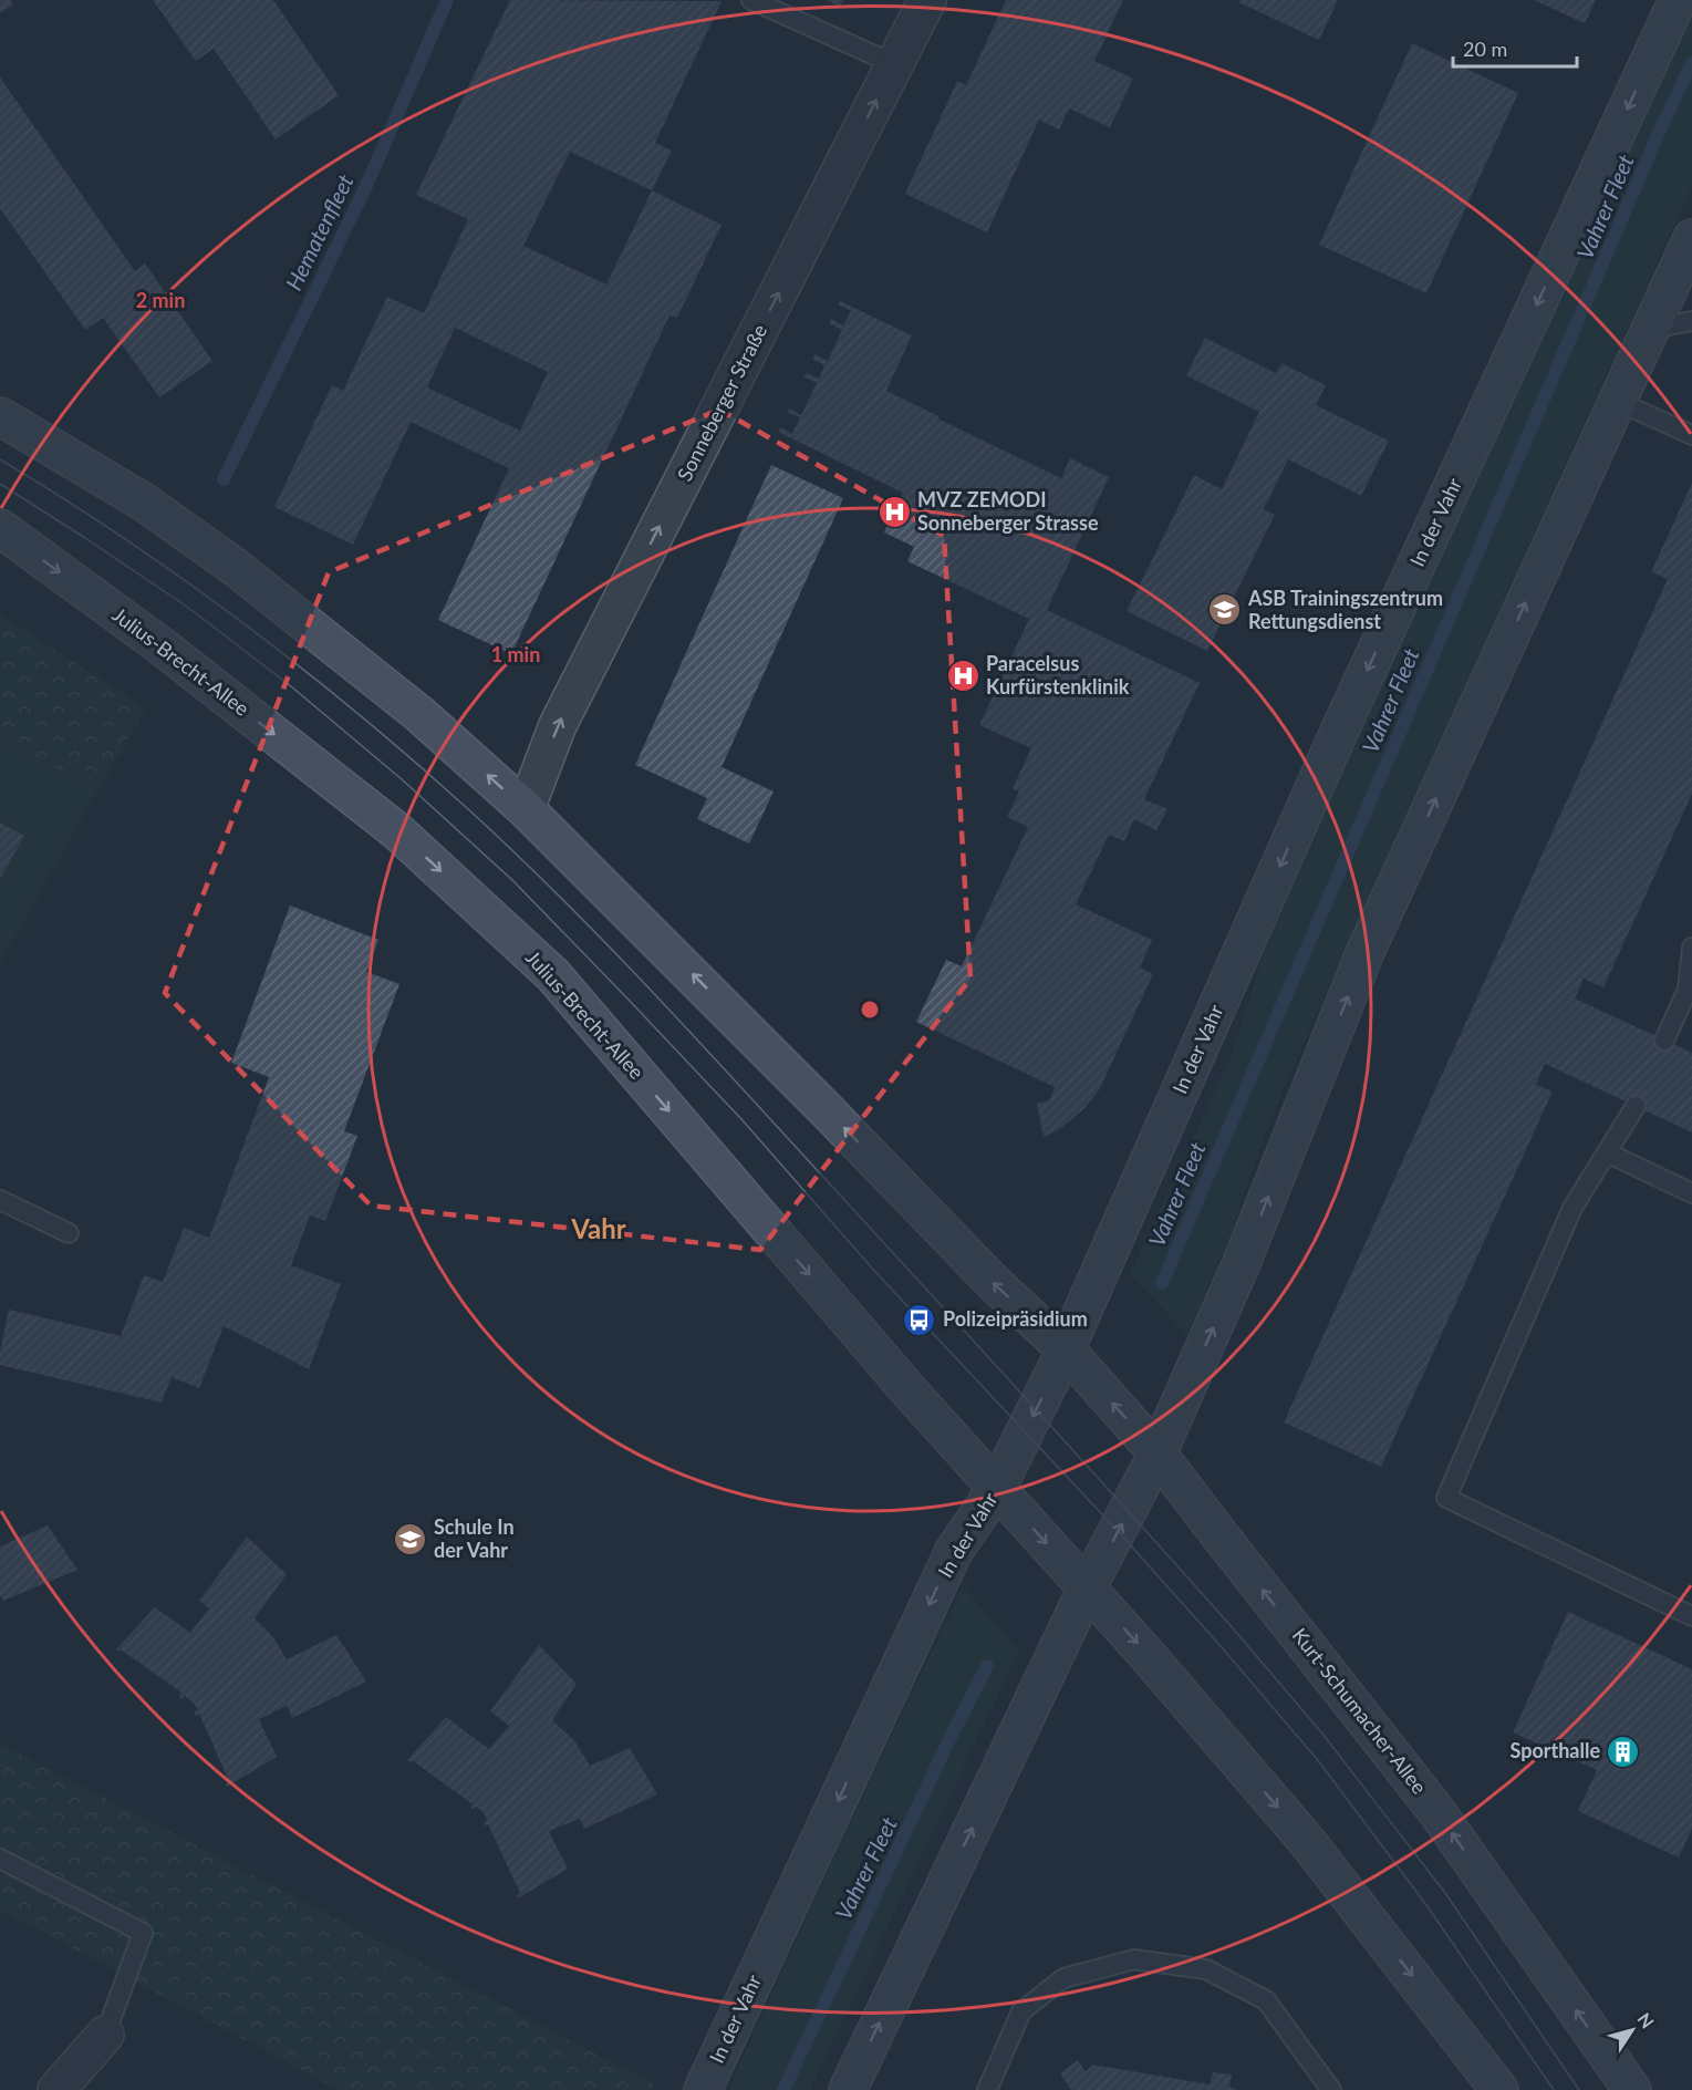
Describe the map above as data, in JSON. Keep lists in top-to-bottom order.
{
  "streets": {
    "main road": ["In der Vahr", "Julius-Brecht-Allee", "Kurt-Schumacher-Allee"],
    "street": ["Sonneberger Straße"]
  },
  "crossings": [
    ["In der Vahr", "Julius-Brecht-Allee"],
    ["In der Vahr", "Kurt-Schumacher-Allee"]
  ],
  "one_way": ["Sonneberger Straße"],
  "districts": ["Vahr"],
  "water": ["Vahrer Fleet", "Hematenfleet"],
  "places": {
    "hospital": ["MVZ ZEMODI Sonneberger Strasse", "Paracelsus Kurfürstenklinik"],
    "school or university": ["ASB Trainingszentrum Rettungsdienst", "Schule In der Vahr"],
    "bus stop": ["Polizeipräsidium"],
    "building": ["Sporthalle"]
  },
  "scale_bar": "20 m",
  "north": "top right",
  "rings": ["2 min", "1 min"]
}
